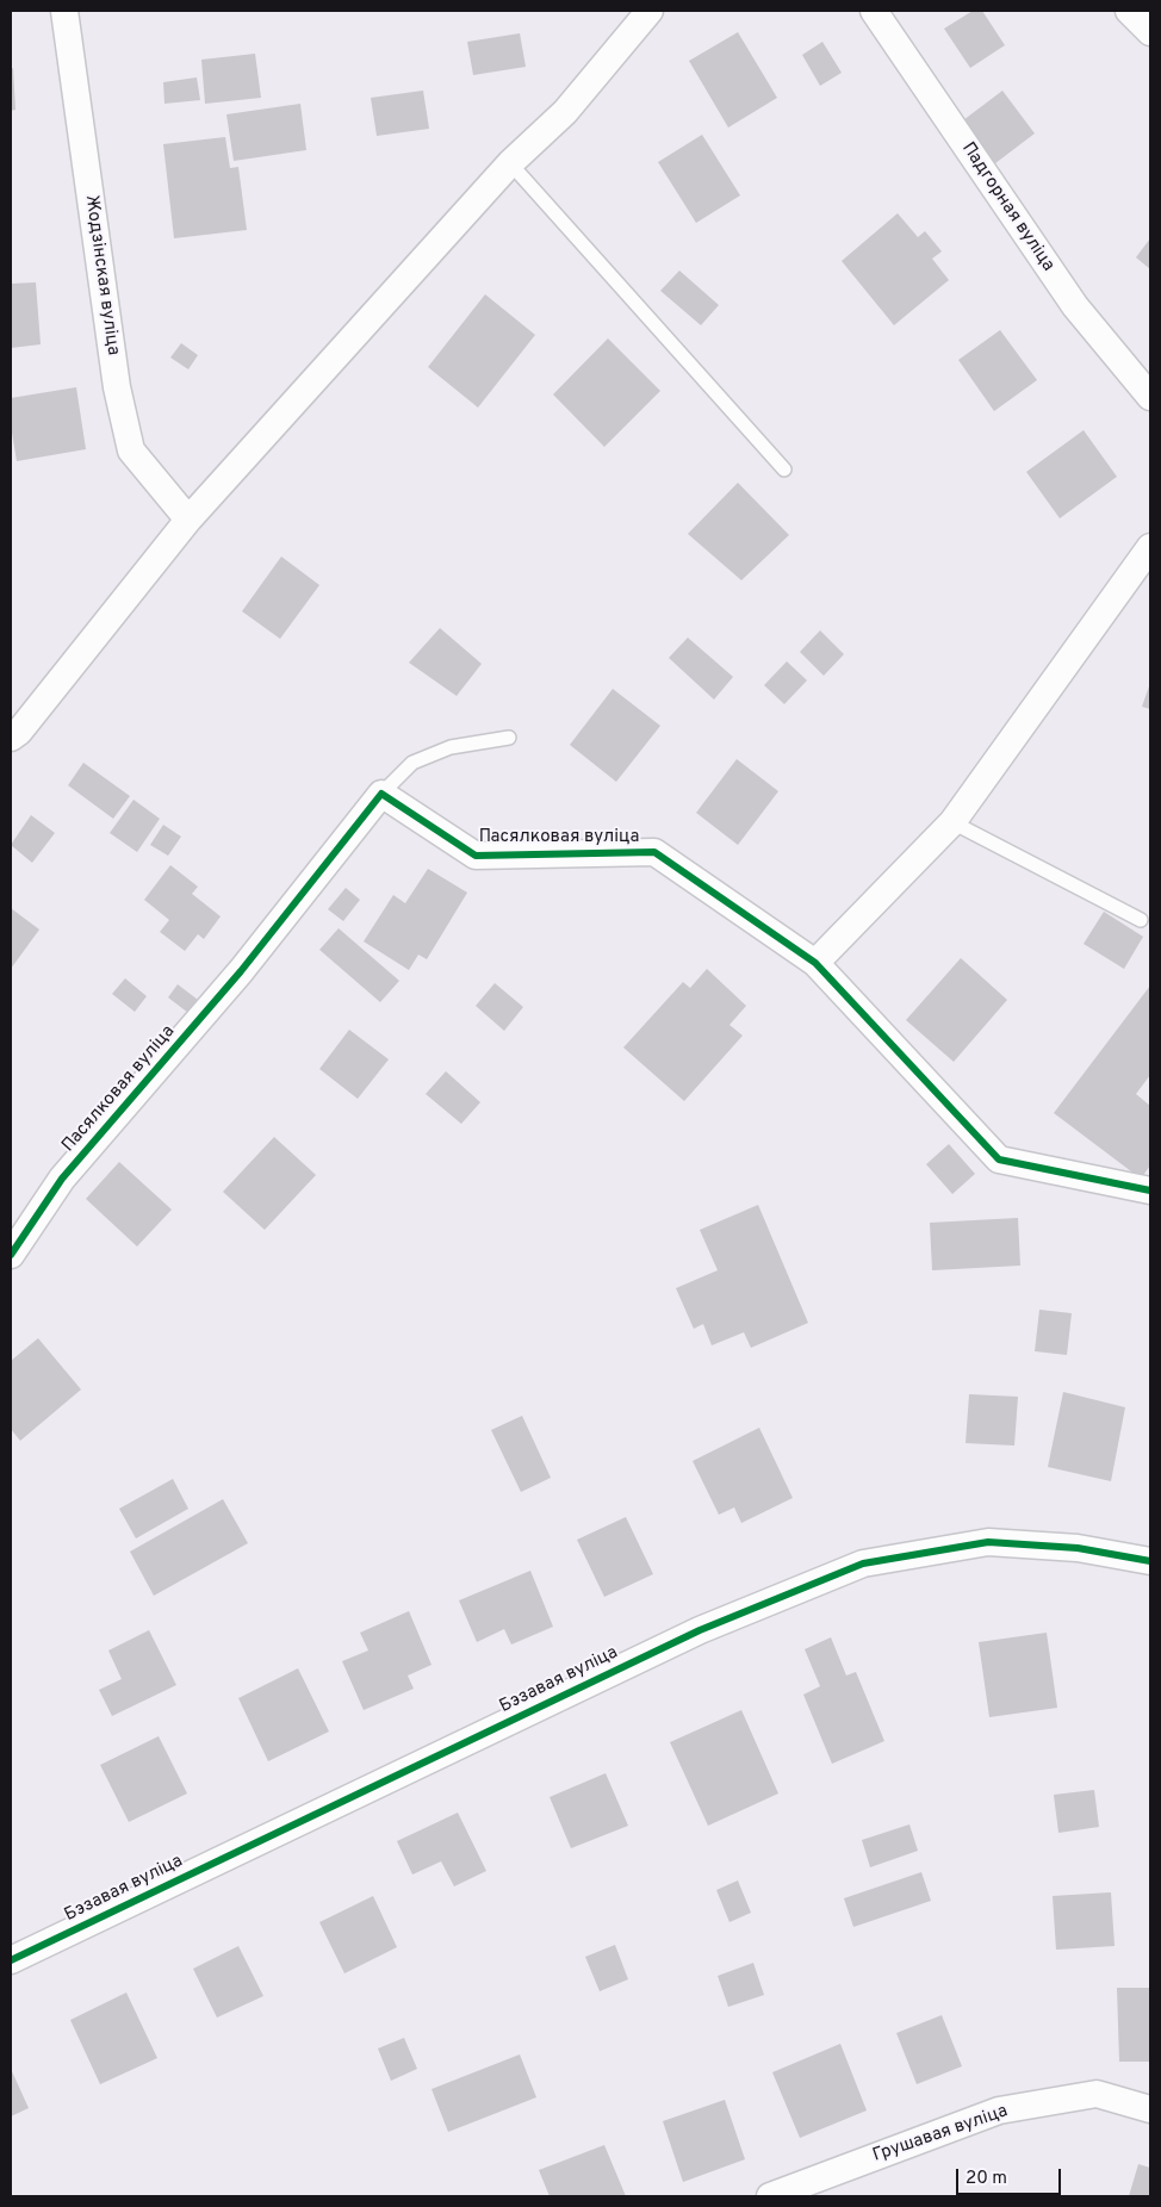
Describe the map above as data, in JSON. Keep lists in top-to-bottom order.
{
  "streets": {
    "street": [
      "Падгорная вуліца",
      "Жодзінская вуліца",
      "Пасялковая вуліца",
      "Бэзавая вуліца",
      "Грушавая вуліца"
    ]
  },
  "scale_bar": "20 m"
}
